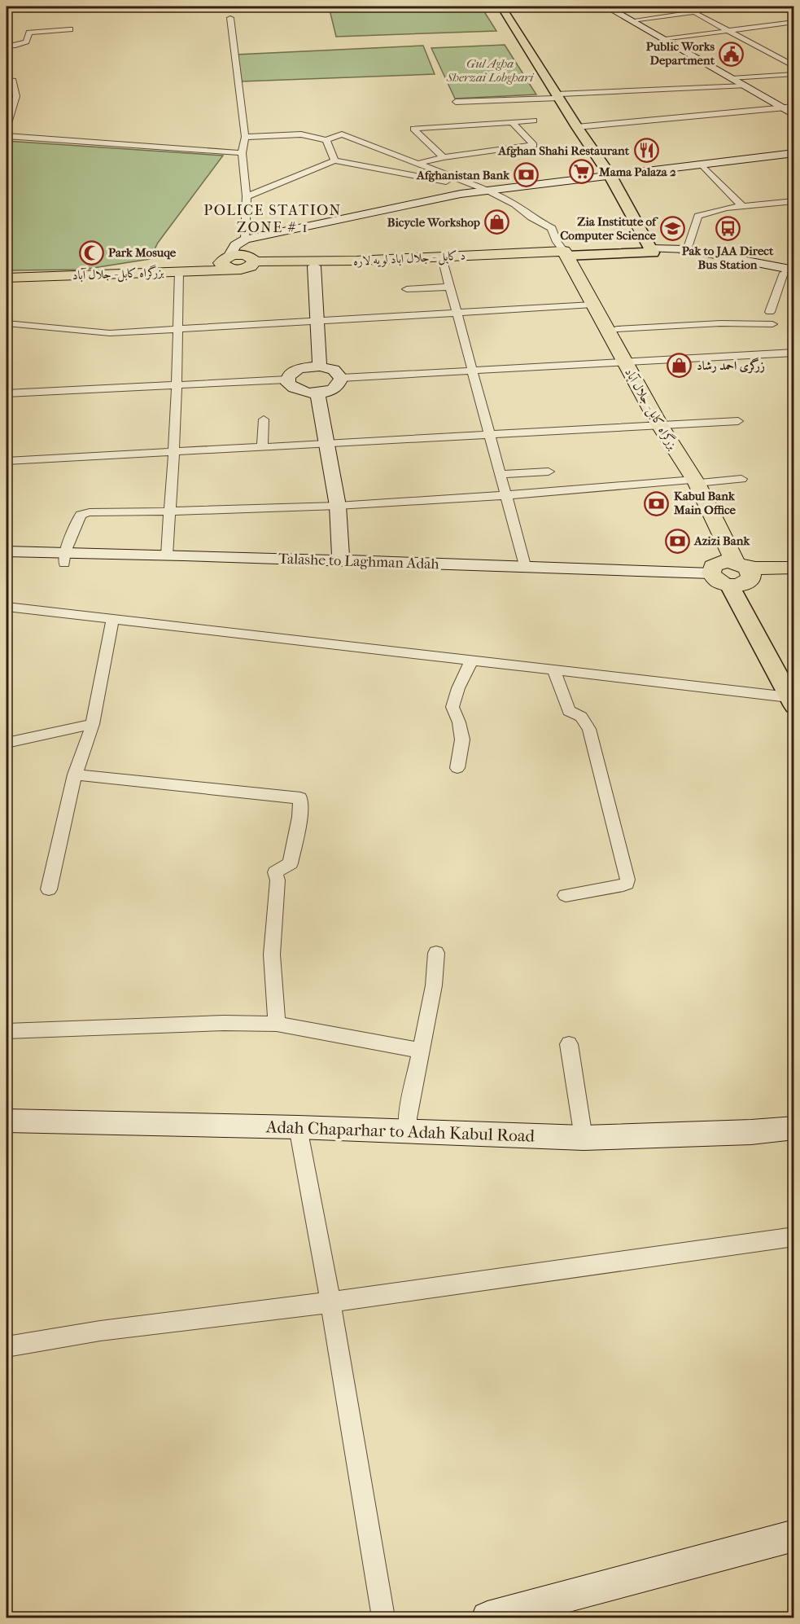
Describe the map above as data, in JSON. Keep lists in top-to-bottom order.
{
  "streets": {
    "highway": ["د کابل - جلال اباد لویه لاره", "بزرگراه کابل- جلال آباد"],
    "main road": ["Talashe to Laghman Adah", "Adah Chaparhar to Adah Kabul Road"]
  },
  "crossings": [
    ["د کابل - جلال اباد لویه لاره", "بزرگراه کابل- جلال آباد"],
    ["بزرگراه کابل- جلال آباد", "Talashe to Laghman Adah"]
  ],
  "districts": ["POLICE STATION ZONE # 1"],
  "parks": ["Gul Agha Sherzai Lobghari"],
  "places": {
    "public building": ["Public Works Department"],
    "restaurant": ["Afghan Shahi Restaurant"],
    "supermarket": ["Mama Palaza 2"],
    "bank": ["Afghanistan Bank", "Kabul Bank Main Office", "Azizi Bank"],
    "shop": ["Bicycle Workshop", "زرگری احمد رشاد"],
    "school or university": ["Zia Institute of Computer Science"],
    "bus stop": ["Pak to JAA Direct Bus Station"],
    "mosque": ["Park Mosuqe"]
  }
}
